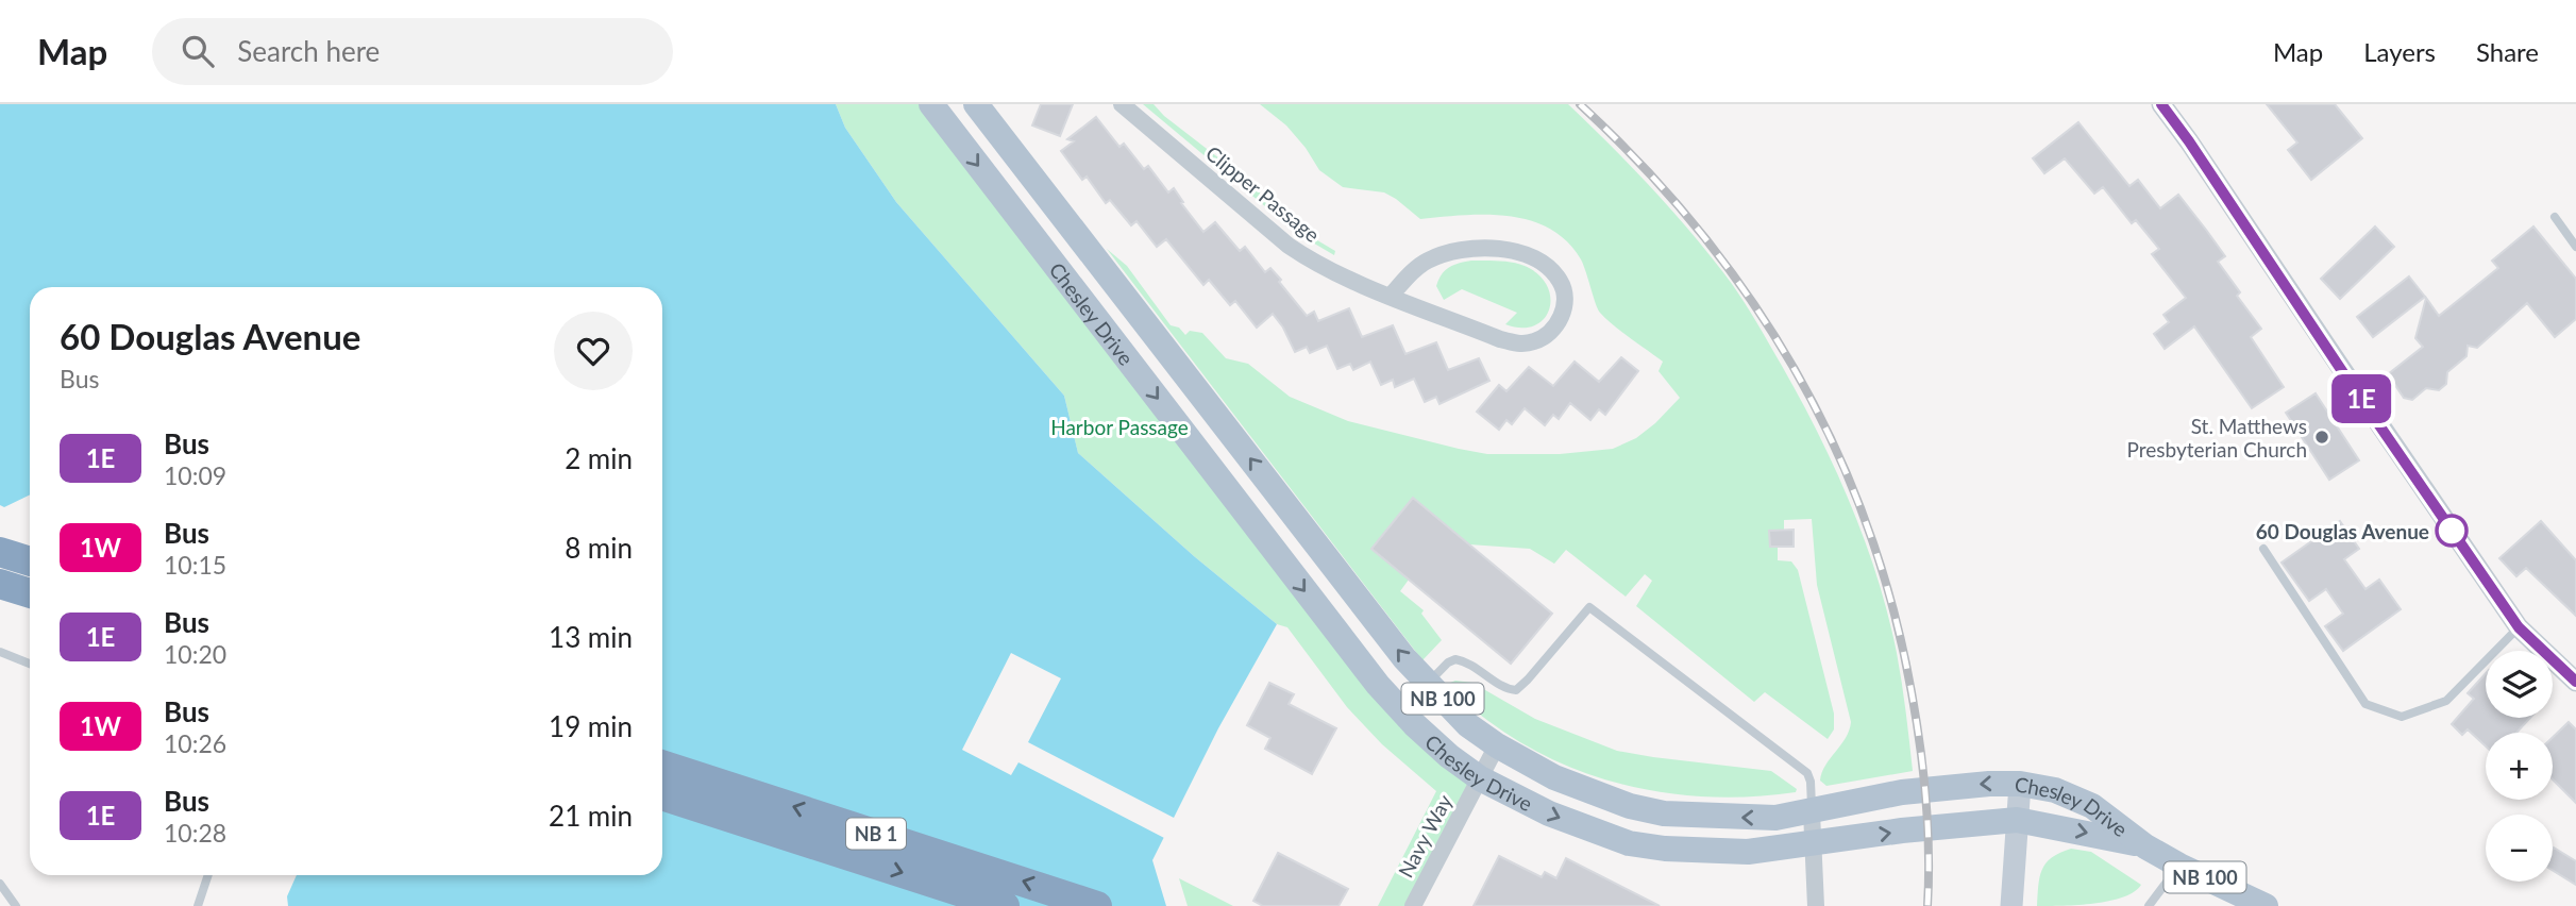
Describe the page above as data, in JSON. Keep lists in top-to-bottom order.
{
  "streets": {
    "highway": ["NB 1"],
    "main road": ["Chesley Drive", "NB 100"],
    "street": ["Clipper Passage", "Navy Way"]
  },
  "crossings": [
    ["Chesley Drive", "Navy Way"]
  ],
  "parks": ["Harbor Passage"],
  "places": ["St. Matthews Presbyterian Church", "60 Douglas Avenue"],
  "lines": ["bus line 1E"],
  "page": {
    "header": "Map",
    "search": "Search here",
    "nav": ["Map", "Layers", "Share"],
    "on_map": "1E",
    "heading": ["60 Douglas Avenue", "Bus"],
    "list": [
      {
        "mark": "1E",
        "name": "Bus",
        "note": "10:09",
        "value": "2 min"
      },
      {
        "mark": "1W",
        "name": "Bus",
        "note": "10:15",
        "value": "8 min"
      },
      {
        "mark": "1E",
        "name": "Bus",
        "note": "10:20",
        "value": "13 min"
      },
      {
        "mark": "1W",
        "name": "Bus",
        "note": "10:26",
        "value": "19 min"
      },
      {
        "mark": "1E",
        "name": "Bus",
        "note": "10:28",
        "value": "21 min"
      }
    ],
    "map_buttons": ["+", "−"]
  }
}
